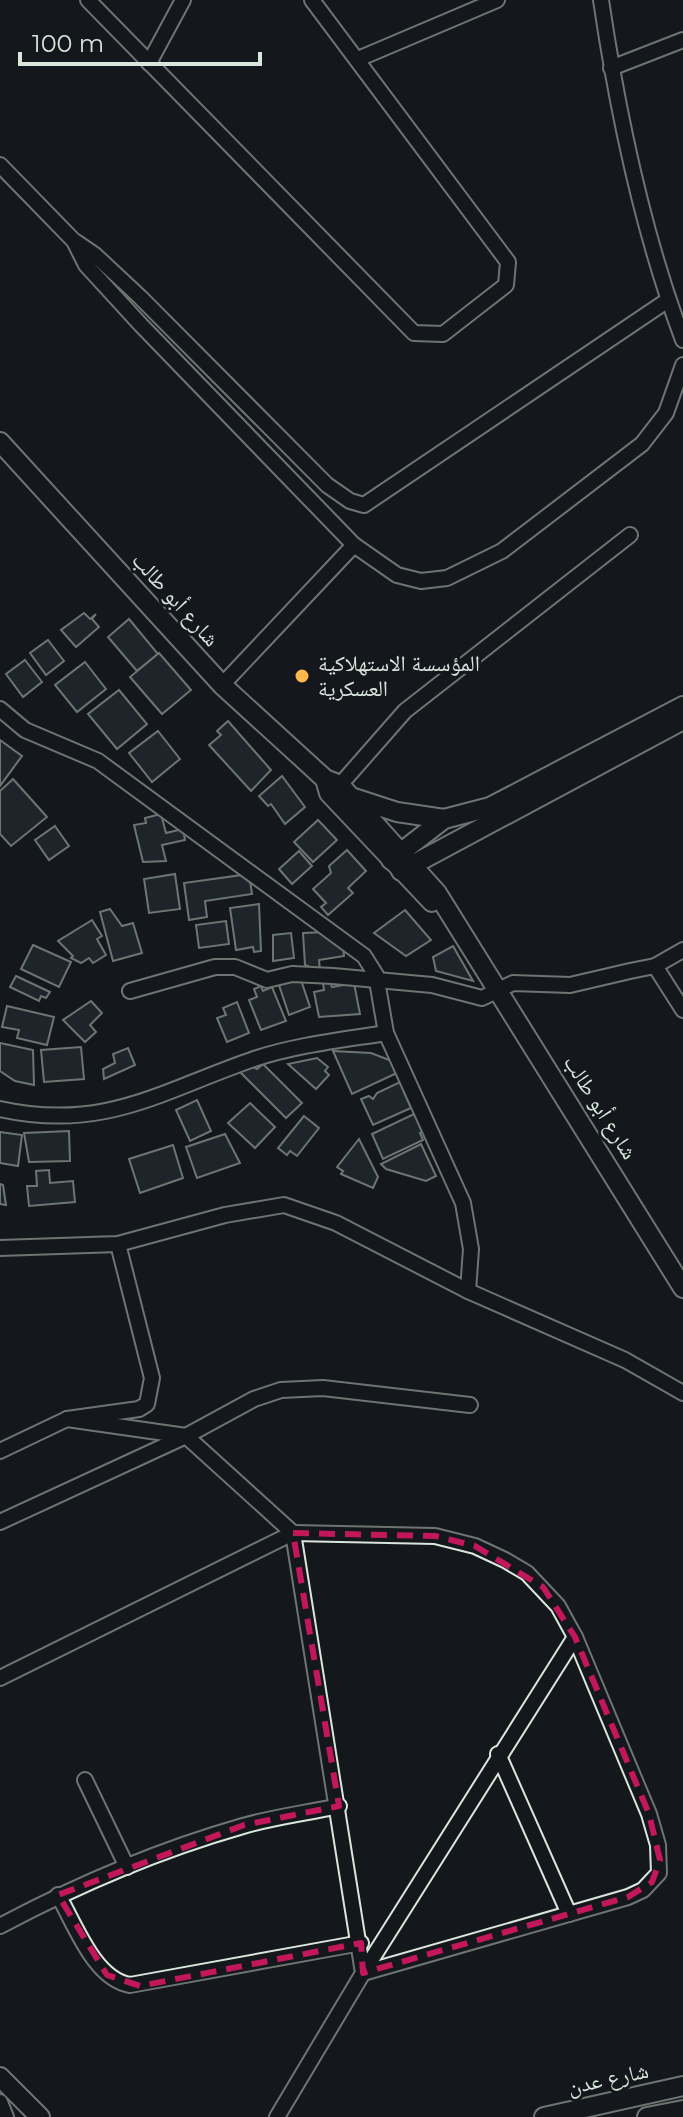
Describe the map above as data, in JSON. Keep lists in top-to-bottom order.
{
  "streets": {
    "street": ["شارع أبو طالب", "شارع عدن"]
  },
  "places": ["المؤسسة الاستهلاكية العسكرية"],
  "scale_bar": "100 m"
}
